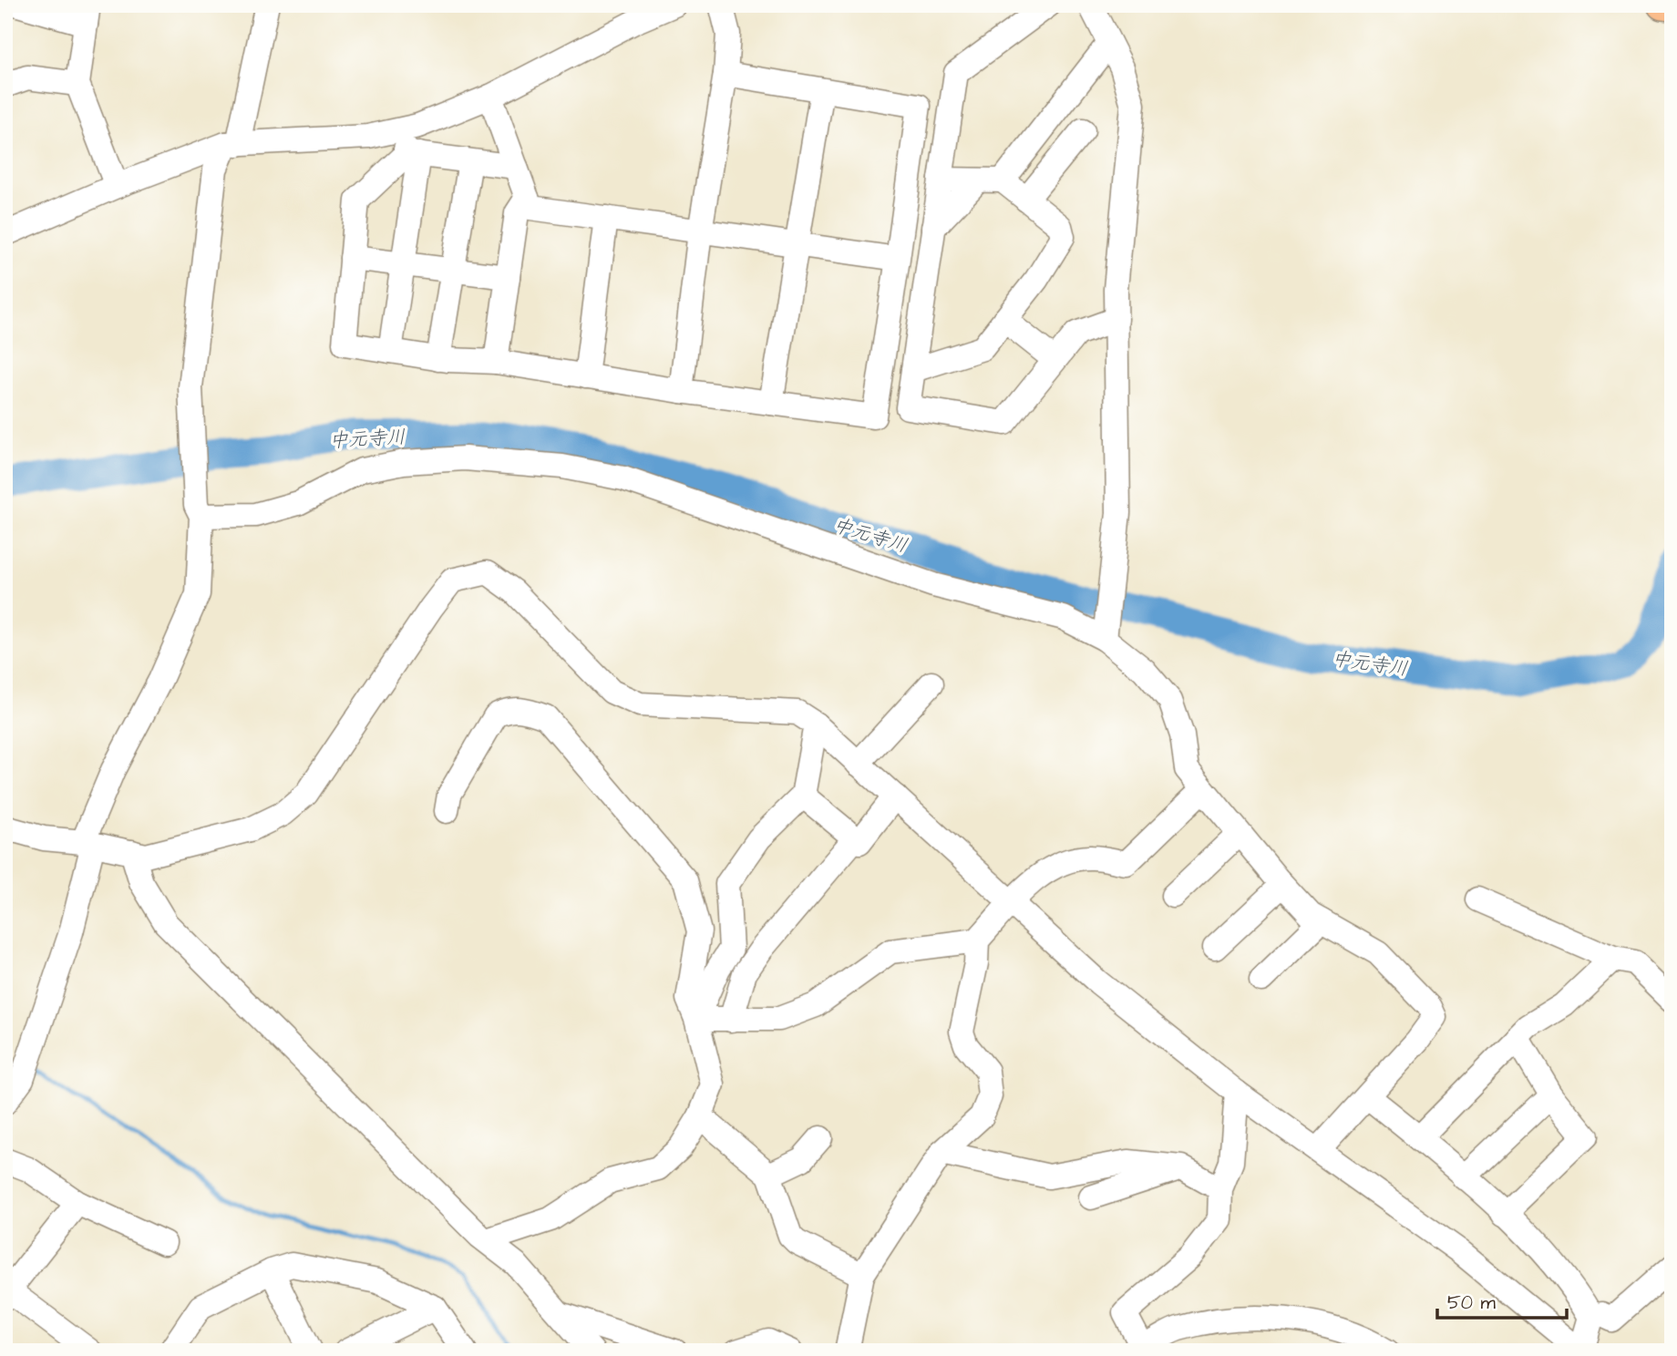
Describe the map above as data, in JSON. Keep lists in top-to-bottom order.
{
  "water": ["中元寺川"],
  "scale_bar": "50 m"
}
